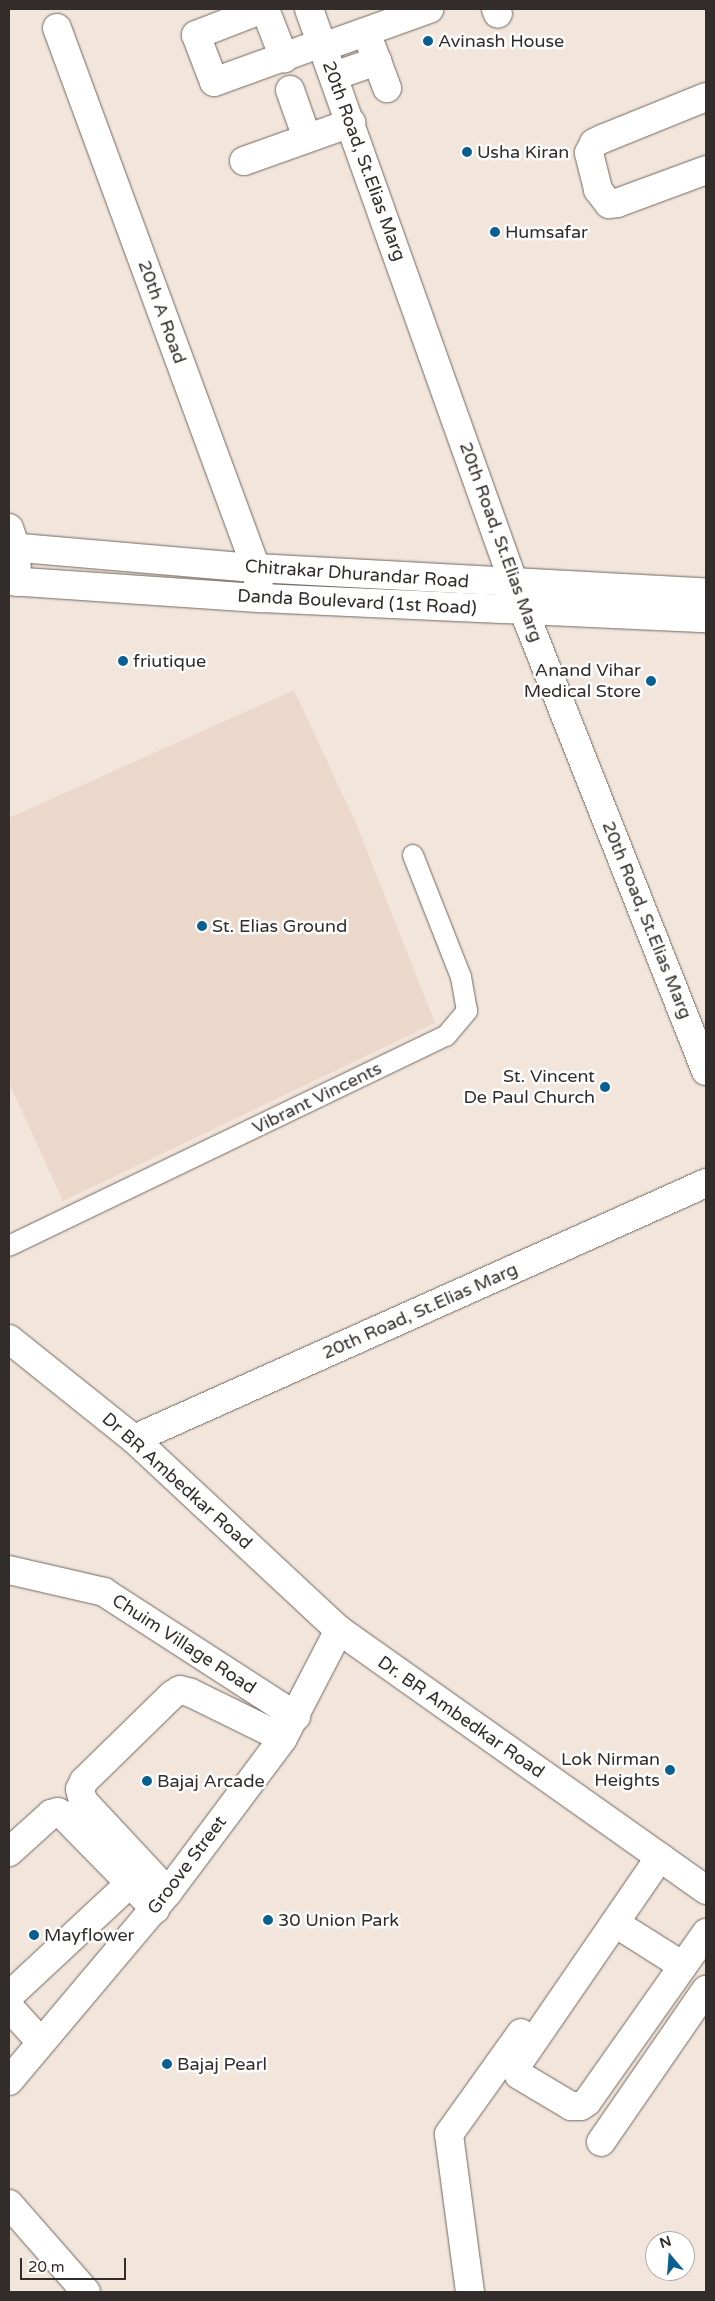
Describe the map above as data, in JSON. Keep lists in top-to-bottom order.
{
  "streets": {
    "street": [
      "20th Road, St.Elias Marg",
      "20th A Road",
      "Chitrakar Dhurandar Road",
      "Danda Boulevard (1st Road)",
      "Dr BR Ambedkar Road",
      "Chuim Village Road",
      "Dr. BR Ambedkar Road",
      "Groove Street"
    ],
    "lane": ["Vibrant Vincents"]
  },
  "crossings": [
    ["20th Road, St.Elias Marg", "Chitrakar Dhurandar Road"],
    ["20th Road, St.Elias Marg", "Danda Boulevard (1st Road)"],
    ["20th Road, St.Elias Marg", "Dr BR Ambedkar Road"],
    ["20th A Road", "Chitrakar Dhurandar Road"],
    ["20th A Road", "Danda Boulevard (1st Road)"],
    ["Dr BR Ambedkar Road", "Dr. BR Ambedkar Road"],
    ["Dr BR Ambedkar Road", "Groove Street"],
    ["Chuim Village Road", "Groove Street"],
    ["Dr. BR Ambedkar Road", "Groove Street"]
  ],
  "places": [
    "Avinash House",
    "Usha Kiran",
    "Humsafar",
    "friutique",
    "Anand Vihar Medical Store",
    "St. Elias Ground",
    "St. Vincent De Paul Church",
    "Lok Nirman Heights",
    "Bajaj Arcade",
    "30 Union Park",
    "Mayflower",
    "Bajaj Pearl"
  ],
  "scale_bar": "20 m",
  "north": "top"
}
